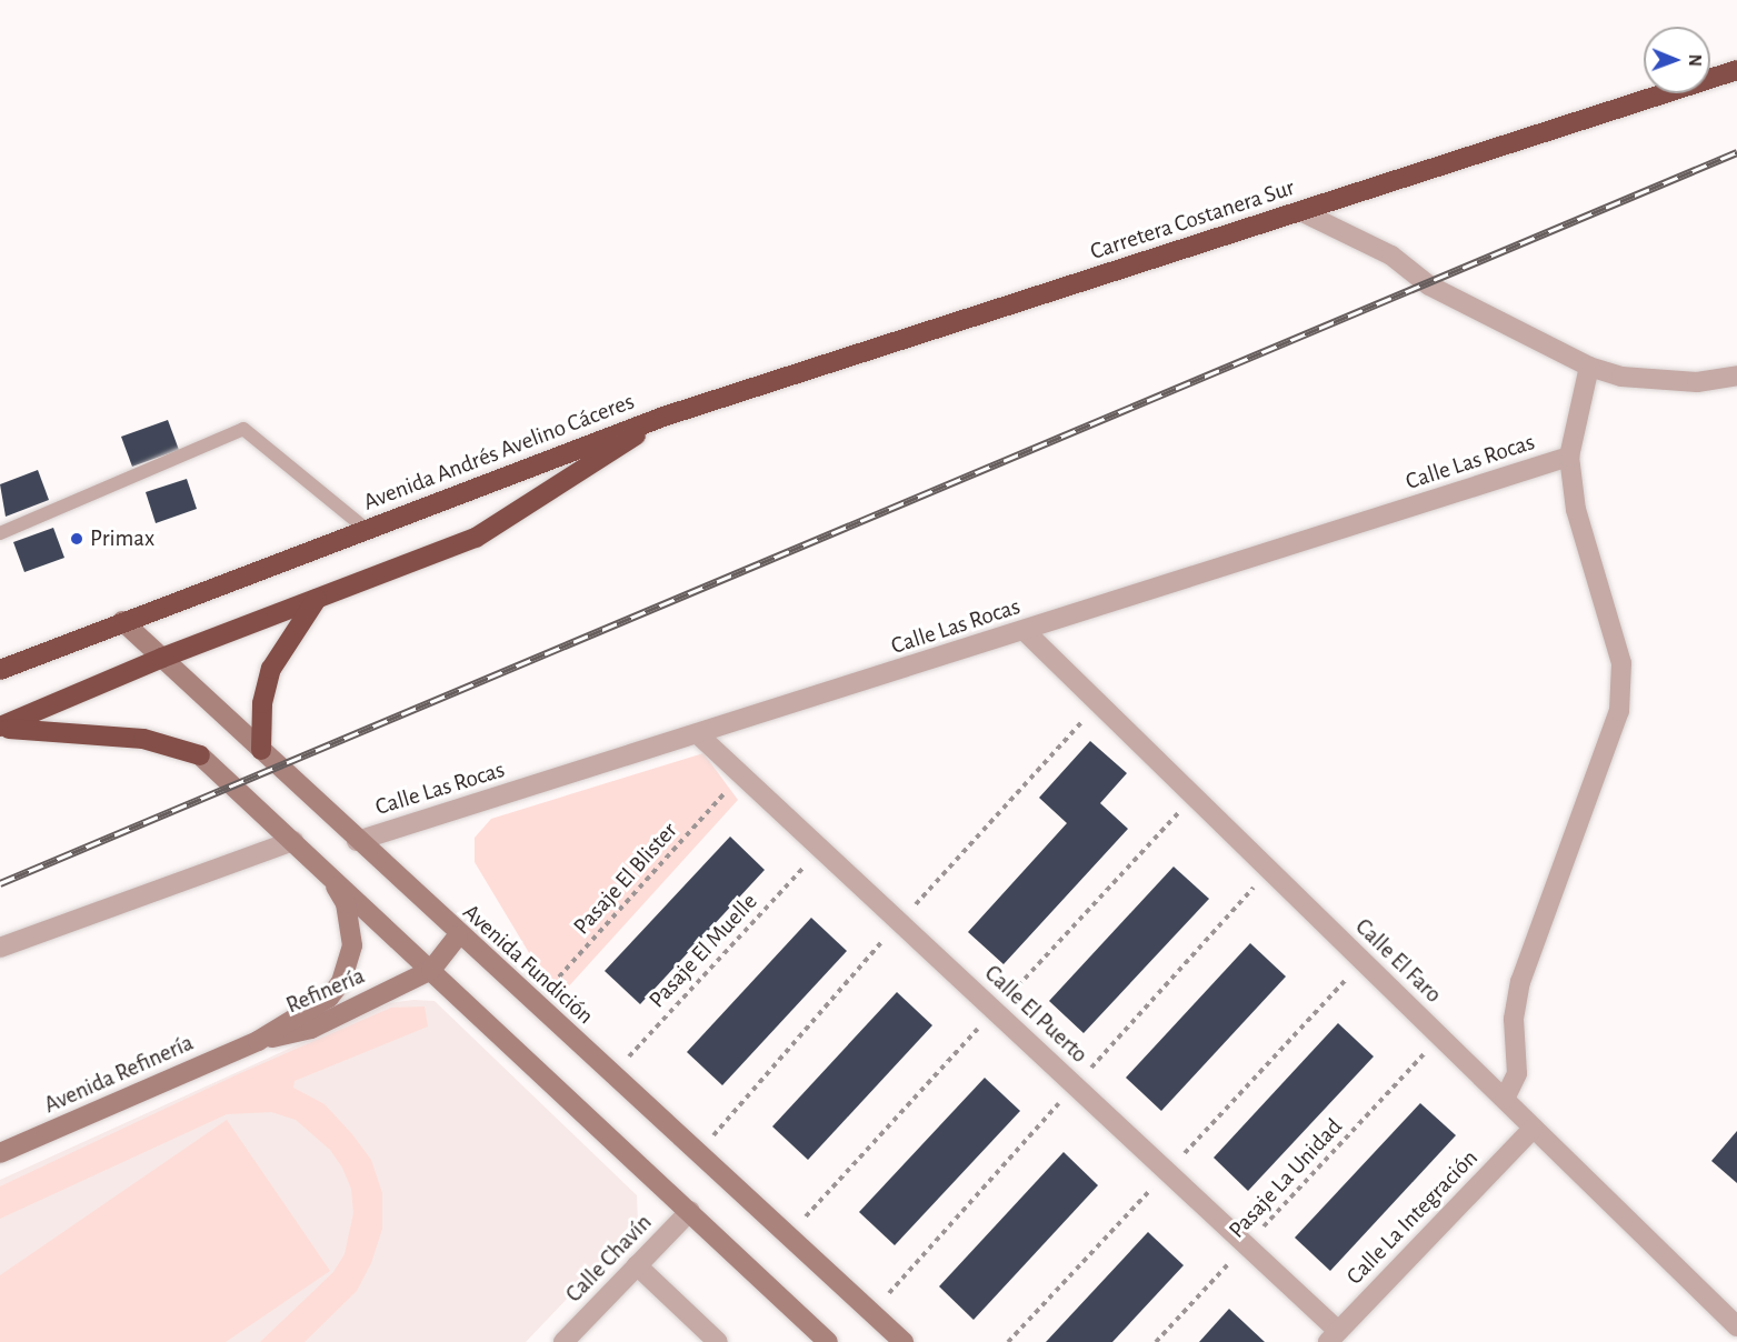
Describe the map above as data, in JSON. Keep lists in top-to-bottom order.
{
  "streets": {
    "highway": ["Carretera Costanera Sur", "Avenida Andrés Avelino Cáceres"],
    "main road": ["Avenida Fundición", "Refinería", "Avenida Refinería"],
    "street": [
      "Calle Las Rocas",
      "Calle El Faro",
      "Calle El Puerto",
      "Calle La Integración",
      "Calle Chavín"
    ],
    "path": ["Pasaje El Blister", "Pasaje El Muelle", "Pasaje La Unidad"]
  },
  "crossings": [
    ["Carretera Costanera Sur", "Avenida Andrés Avelino Cáceres"],
    ["Avenida Andrés Avelino Cáceres", "Avenida Fundición"],
    ["Calle Las Rocas", "Calle El Faro"],
    ["Calle Las Rocas", "Avenida Fundición"],
    ["Calle Las Rocas", "Calle El Puerto"],
    ["Pasaje El Blister", "Avenida Fundición"],
    ["Pasaje El Blister", "Calle El Puerto"],
    ["Pasaje El Muelle", "Avenida Fundición"],
    ["Pasaje El Muelle", "Calle El Puerto"],
    ["Calle El Faro", "Pasaje La Unidad"],
    ["Calle El Faro", "Calle La Integración"],
    ["Refinería", "Avenida Refinería"],
    ["Calle El Puerto", "Pasaje La Unidad"],
    ["Calle El Puerto", "Calle La Integración"]
  ],
  "places": ["Primax"],
  "north": "right"
}
